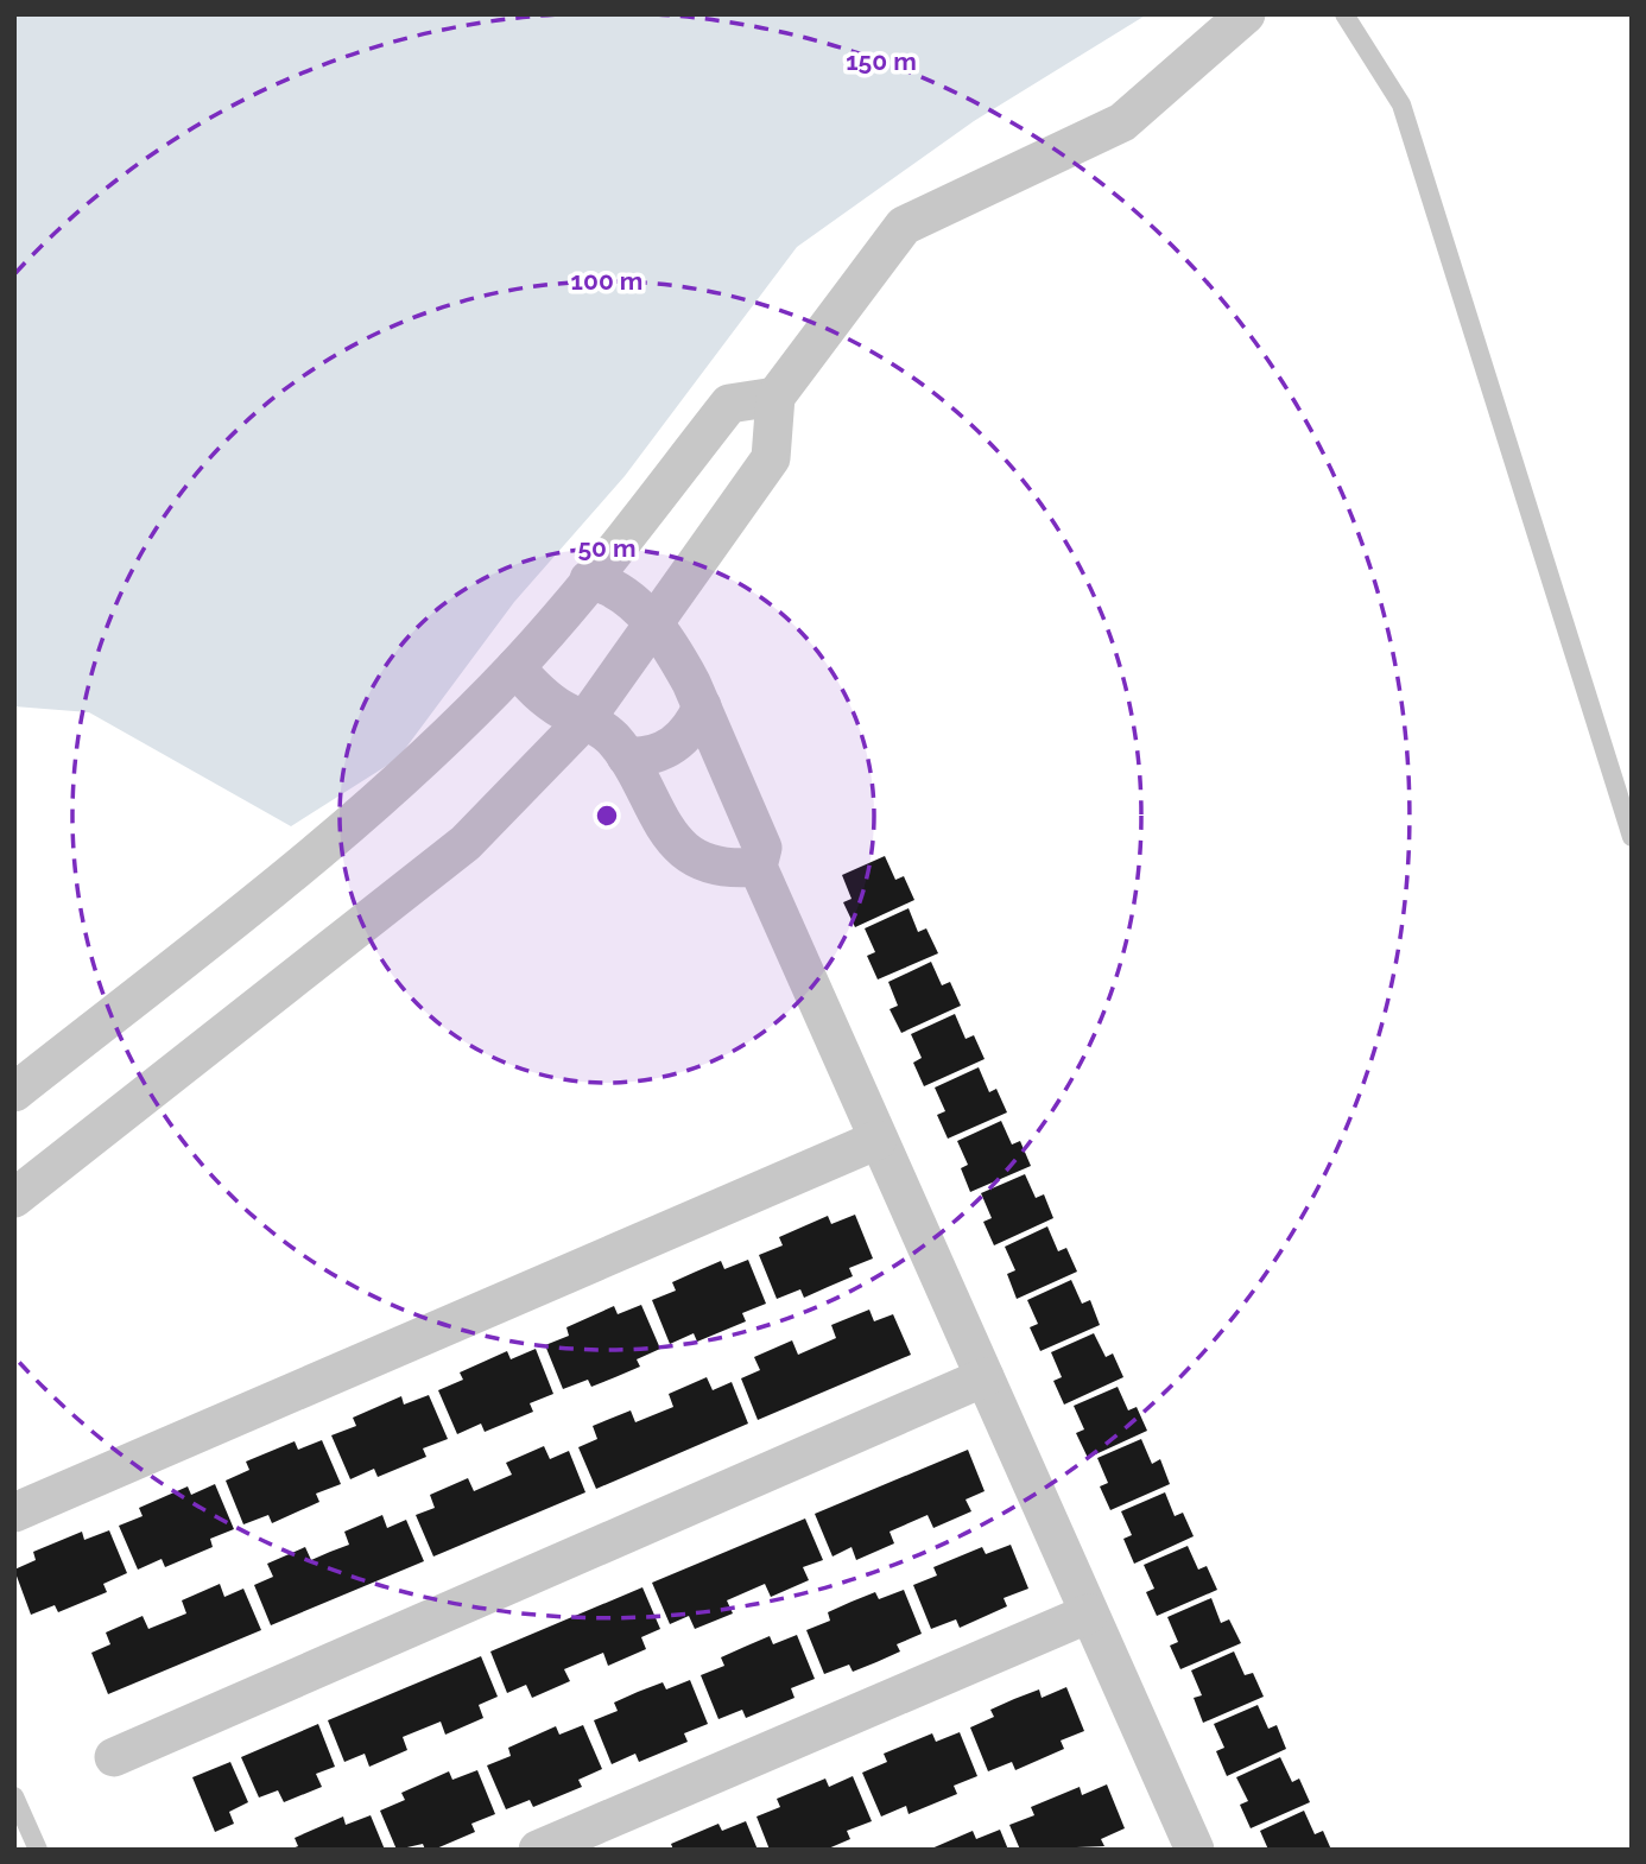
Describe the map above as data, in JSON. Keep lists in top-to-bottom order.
{
  "rings": ["150 m", "100 m", "50 m"]
}
